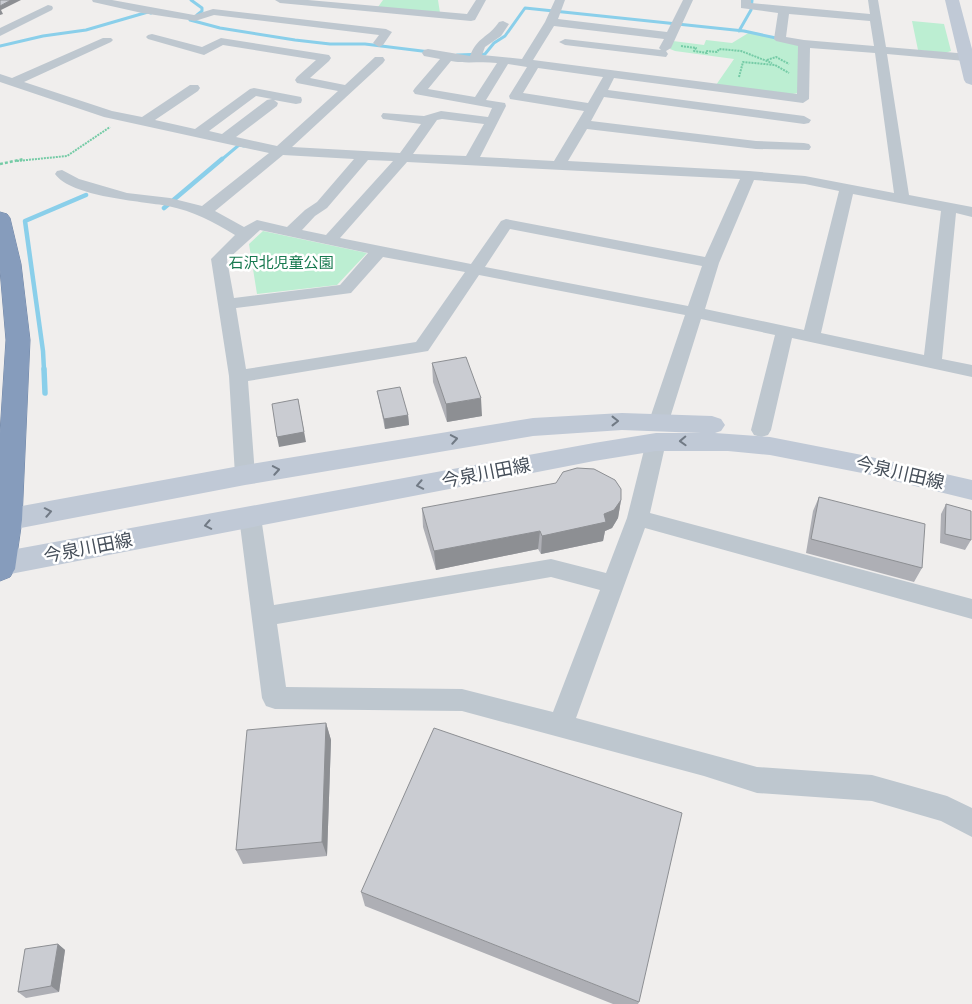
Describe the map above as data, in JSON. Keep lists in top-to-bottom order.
{
  "streets": {
    "street": ["今泉川田線"]
  },
  "parks": ["石沢北児童公園"]
}
